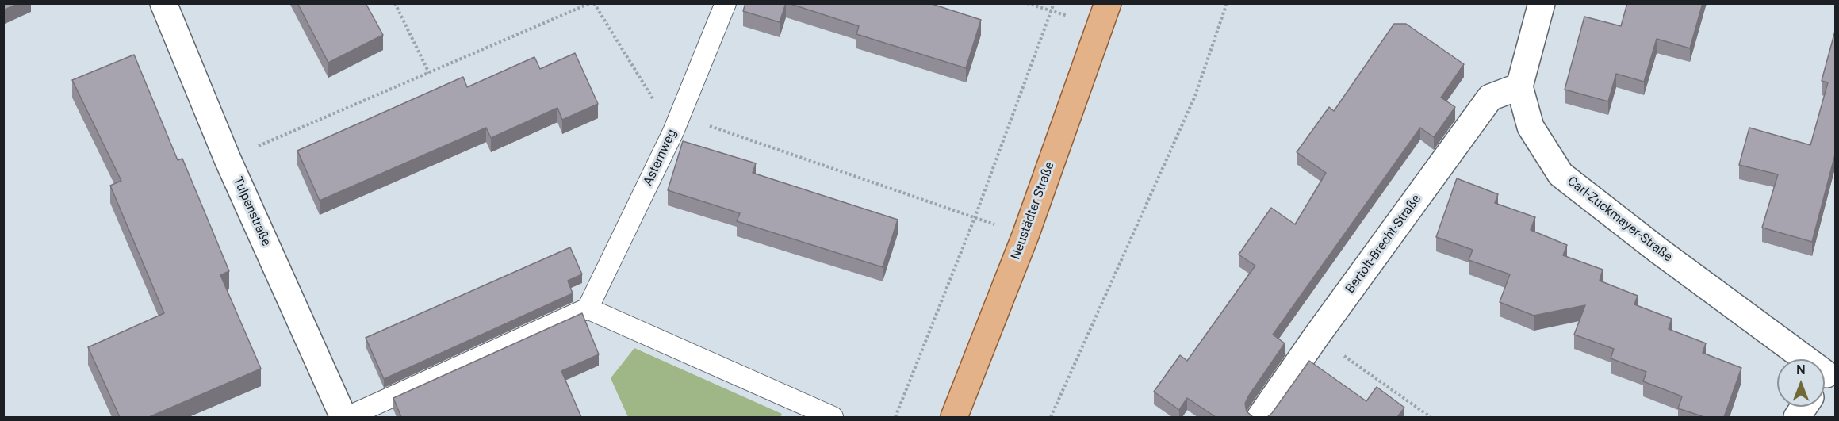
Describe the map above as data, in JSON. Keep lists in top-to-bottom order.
{
  "streets": {
    "main road": ["Neustädter Straße"],
    "street": ["Tulpenstraße", "Carl-Zuckmayer-Straße", "Bertolt-Brecht-Straße"],
    "lane": ["Asternweg"]
  },
  "crossings": [
    ["Carl-Zuckmayer-Straße", "Bertolt-Brecht-Straße"]
  ],
  "north": "top"
}
